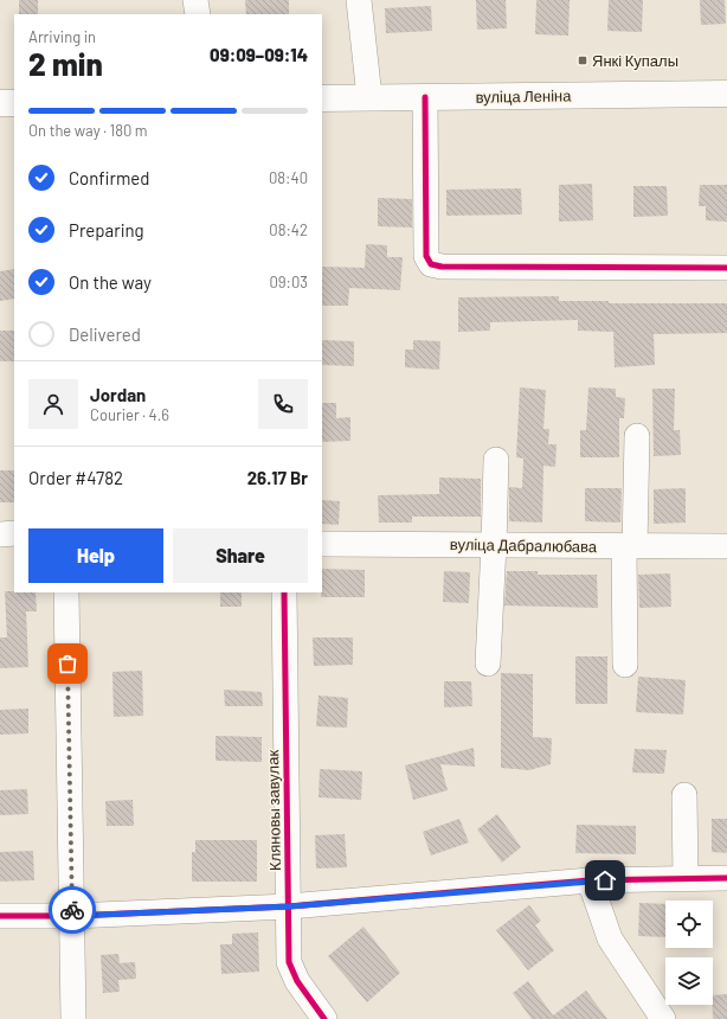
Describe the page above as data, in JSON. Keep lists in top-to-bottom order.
{
  "streets": {
    "main road": ["вуліца Леніна"],
    "street": ["вуліца Дабралюбава", "Кляновы завулак"]
  },
  "places": {
    "transit": ["Янкі Купалы"]
  },
  "page": {
    "heading": ["2 min", "Arriving in", "09:09–09:14"],
    "panel": [
      "Jordan",
      "Courier · 4.6",
      "Order #4782",
      "26.17 Br"
    ],
    "bar": "On the way · 180 m",
    "list": [
      ["Confirmed", "08:40"],
      ["Preparing", "08:42"],
      ["On the way", "09:03"],
      "Delivered"
    ],
    "buttons": ["Help", "Share"]
  }
}
